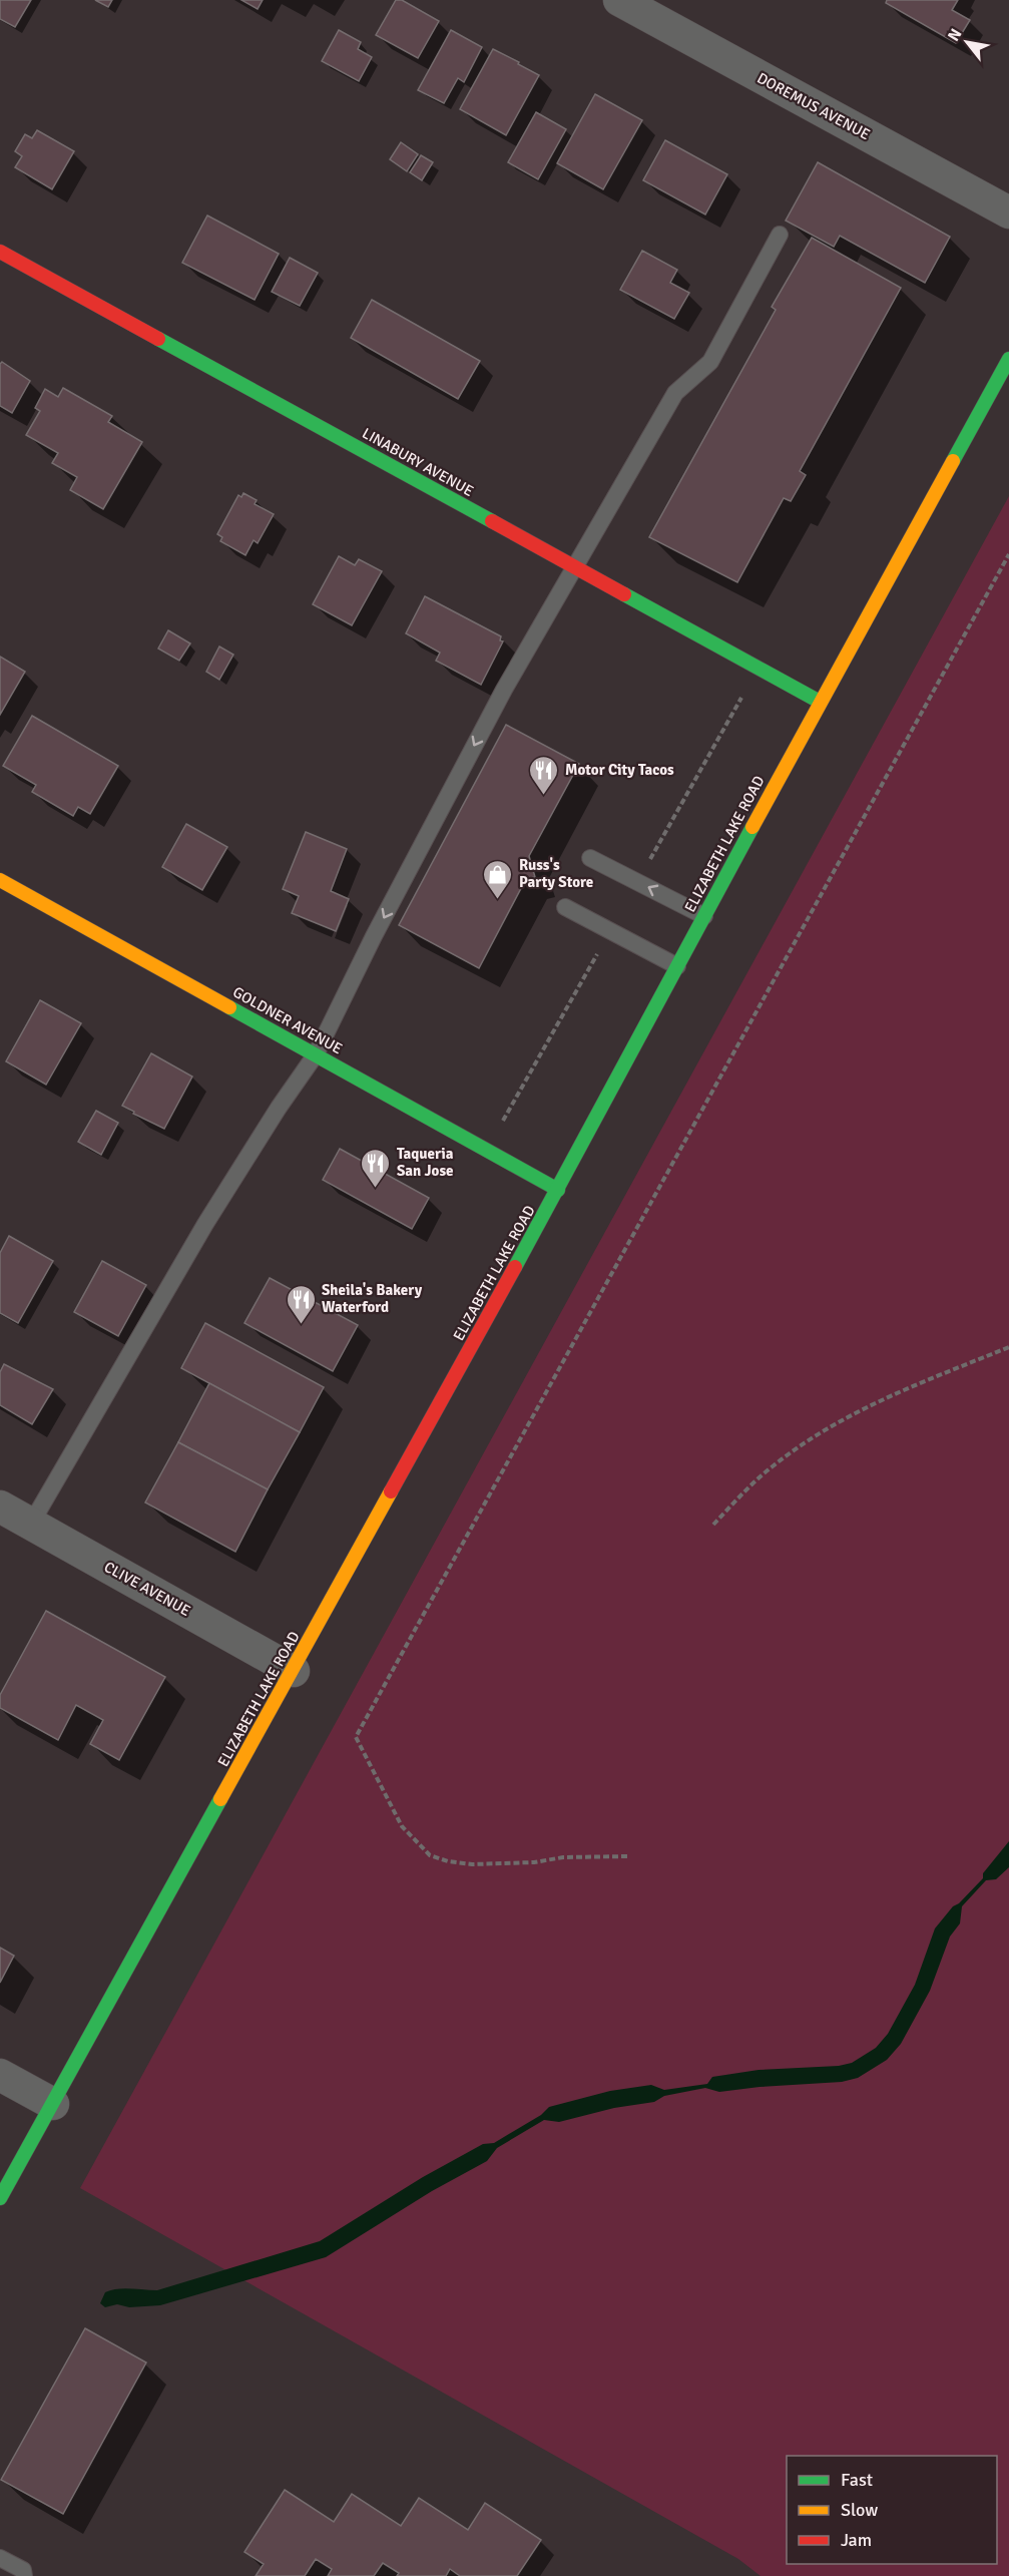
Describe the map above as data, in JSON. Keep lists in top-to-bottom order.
{
  "streets": {
    "main road": ["LINABURY AVENUE", "ELIZABETH LAKE ROAD", "GOLDNER AVENUE"],
    "street": ["DOREMUS AVENUE", "CLIVE AVENUE"]
  },
  "crossings": [
    ["LINABURY AVENUE", "ELIZABETH LAKE ROAD"],
    ["ELIZABETH LAKE ROAD", "GOLDNER AVENUE"],
    ["ELIZABETH LAKE ROAD", "CLIVE AVENUE"]
  ],
  "places": {
    "restaurant": ["Motor City Tacos", "Taqueria San Jose", "Sheila's Bakery Waterford"],
    "shop": ["Russ's Party Store"]
  },
  "legend": ["Fast", "Slow", "Jam"],
  "north": "top left"
}
